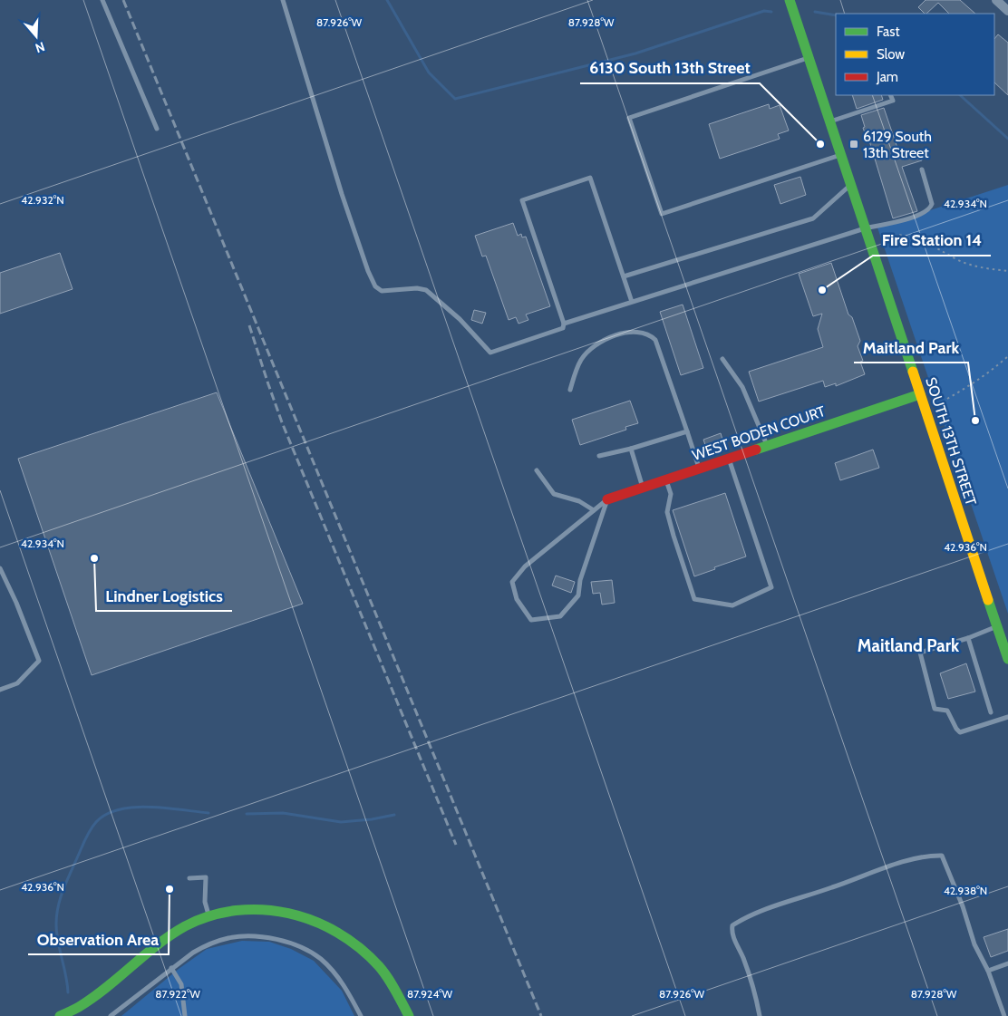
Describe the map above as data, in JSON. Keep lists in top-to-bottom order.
{
  "streets": {
    "street": ["WEST BODEN COURT", "SOUTH 13TH STREET"]
  },
  "crossings": [
    ["WEST BODEN COURT", "SOUTH 13TH STREET"]
  ],
  "districts": ["Maitland Park"],
  "places": {
    "other": [
      "6130 South 13th Street",
      "Fire Station 14",
      "Maitland Park",
      "Lindner Logistics",
      "Observation Area"
    ],
    "transit": ["6129 South 13th Street"]
  },
  "legend": ["Fast", "Slow", "Jam"],
  "north": "bottom",
  "coordinates": [
    "87.926°W",
    "87.928°W",
    "42.932°N",
    "42.934°N",
    "42.936°N",
    "42.938°N",
    "87.922°W",
    "87.924°W"
  ]
}
